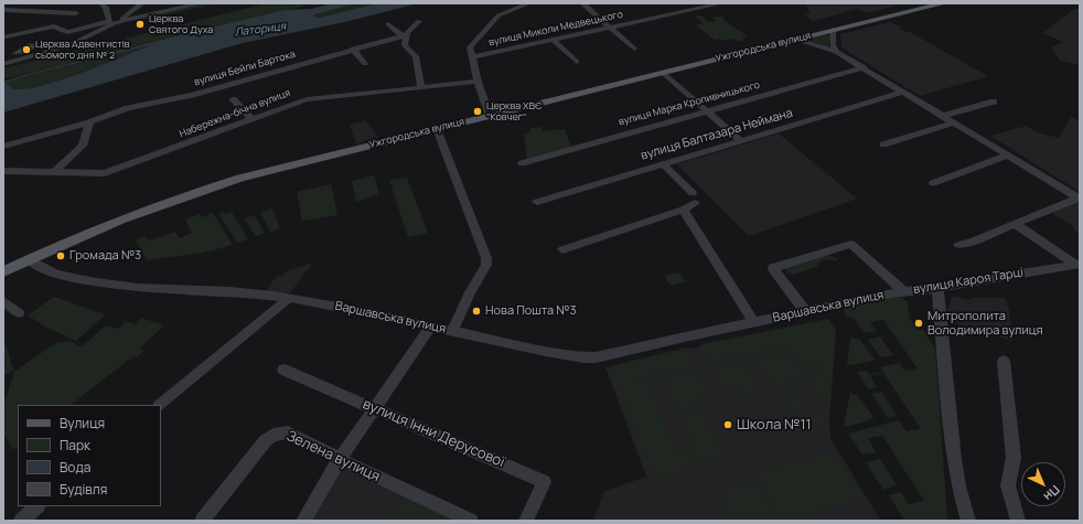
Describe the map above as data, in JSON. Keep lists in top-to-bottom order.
{
  "streets": {
    "main road": ["Ужгородська вулиця"],
    "street": [
      "вулиця Миколи Медвецького",
      "вулиця Бейли Бартока",
      "вулиця Марка Кропивницького",
      "Набережна-бічна вулиця",
      "вулиця Балтазара Неймана",
      "вулиця Кароя Тарці",
      "Варшавська вулиця",
      "вулиця Інни Дерусової",
      "Зелена вулиця"
    ]
  },
  "crossings": [
    ["Ужгородська вулиця", "Варшавська вулиця"],
    ["вулиця Кароя Тарці", "Варшавська вулиця"]
  ],
  "water": ["Латориця"],
  "places": [
    "Церква Святого Духа",
    "Церква Адвентистів сьомого дня № 2",
    "Церква ХВЄ \"Ковчег\"",
    "Громада №3",
    "Нова Пошта №3",
    "Митрополита Володимира вулиця",
    "Школа №11"
  ],
  "legend": [
    "Вулиця",
    "Парк",
    "Вода",
    "Будівля"
  ],
  "north": "bottom right"
}
